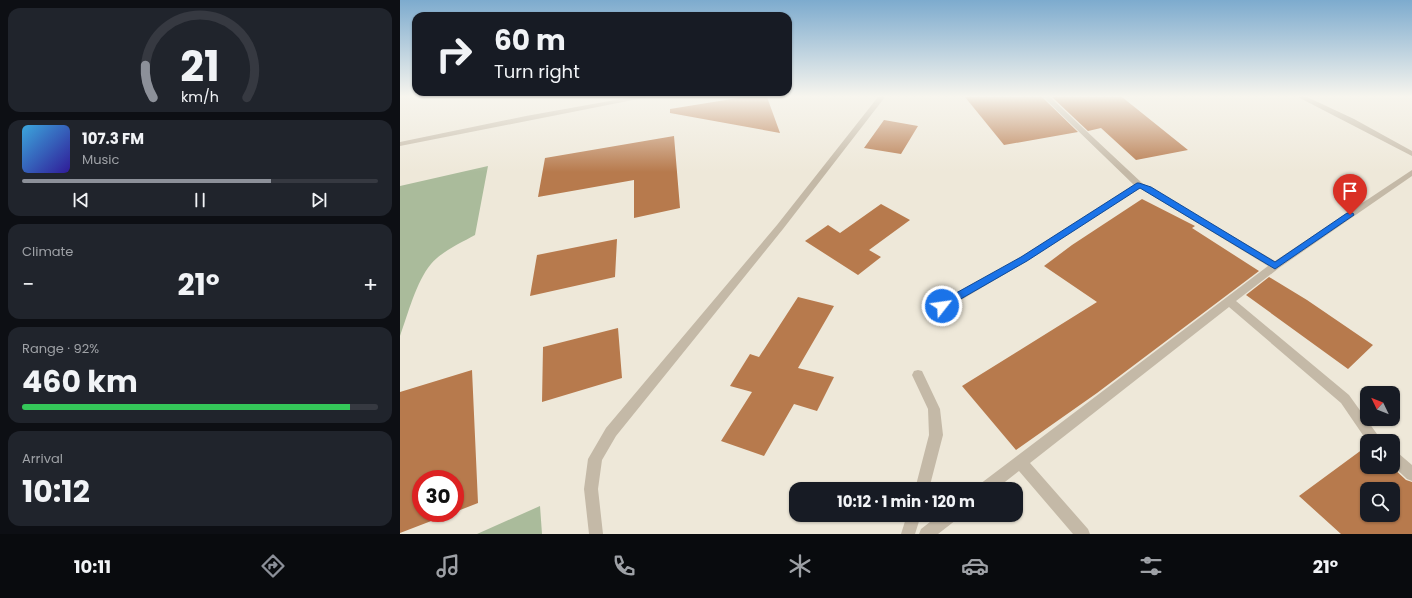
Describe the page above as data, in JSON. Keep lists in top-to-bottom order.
{
  "north": "top left",
  "page": {
    "turn": ["60 m", "Turn right"],
    "song": ["107.3 FM", "Music"],
    "tile": [
      "Climate",
      ["Range · 92%", "460 km"],
      ["Arrival", "10:12"]
    ],
    "heat": ["−", "21°", "+"],
    "limit": "30",
    "trip": "10:12 · 1 min · 120 m",
    "tabs": ["10:11", "21°"],
    "gauge": ["21", "km/h"]
  }
}
